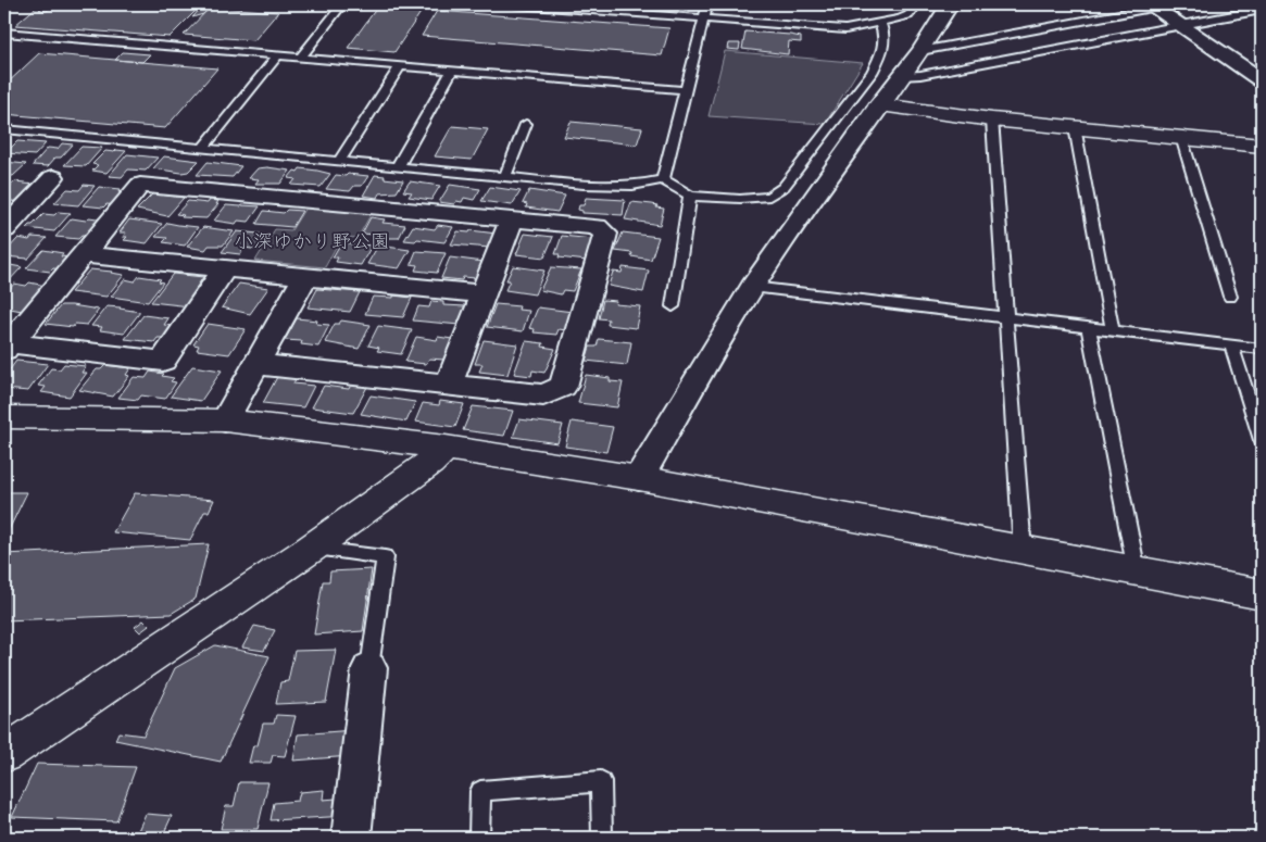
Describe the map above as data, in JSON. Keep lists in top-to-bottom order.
{
  "parks": ["小深ゆかり野公園"]
}
